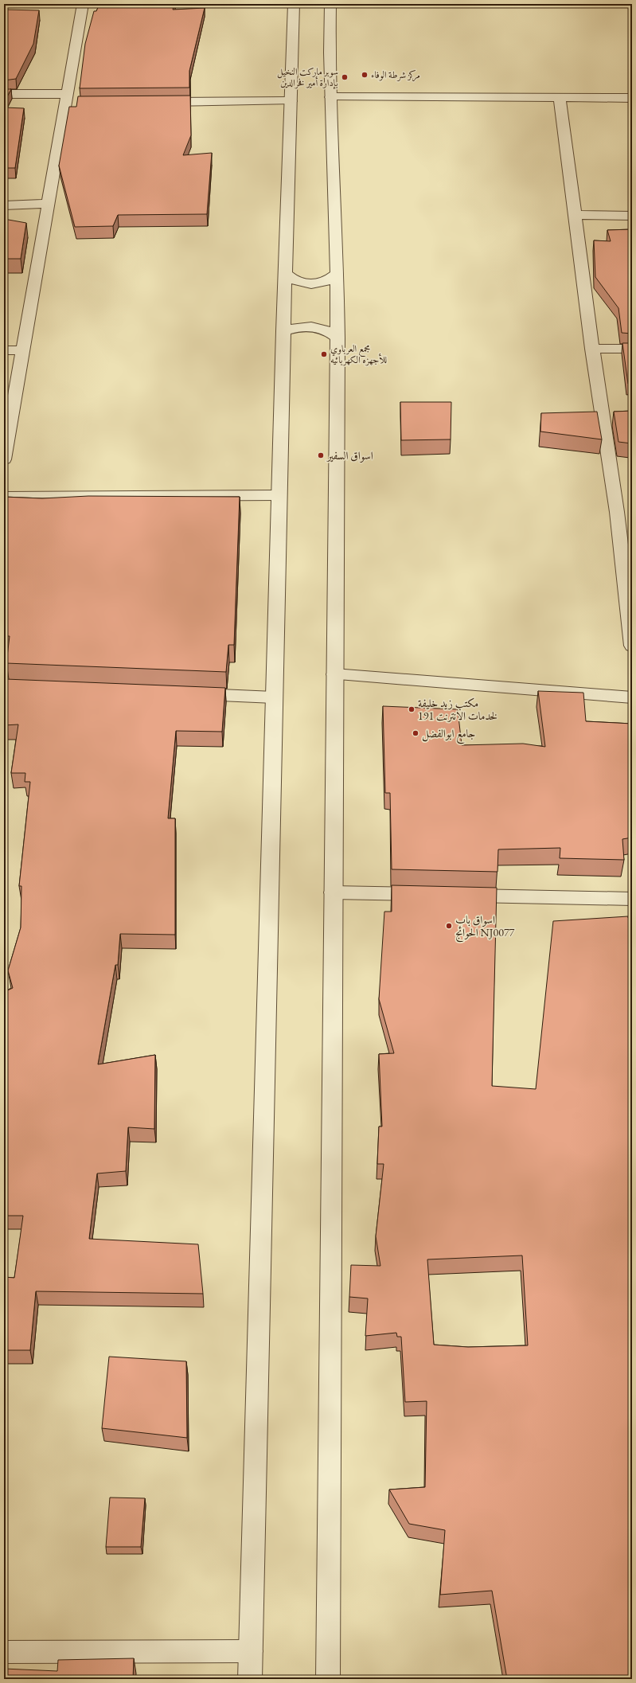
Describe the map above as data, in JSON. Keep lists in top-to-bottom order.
{
  "places": [
    "مركز شرطة الوفاء",
    "سوبر ماركت النخيل بإدارة أمير فخرالدين",
    "مجمع العرباوي للأجهزه الكهربائيه",
    "اسواق السفير",
    "مكتب زيد خليفة لخدمات الانترنت 191",
    "جامع ابوالفضل",
    "اسواق باب الحوائج NJ0077"
  ]
}
